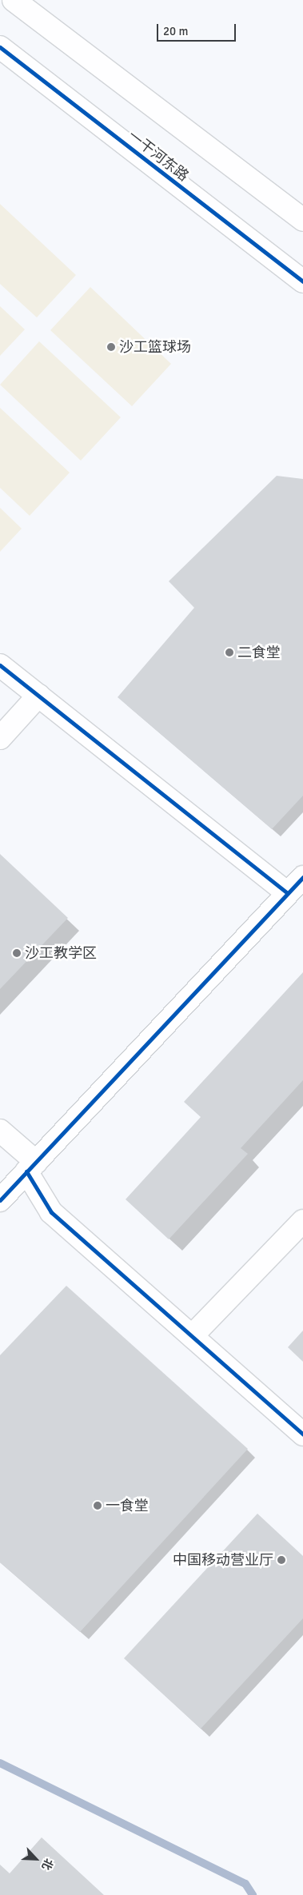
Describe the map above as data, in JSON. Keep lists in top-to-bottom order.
{
  "streets": {
    "street": ["一干河东路"]
  },
  "places": [
    "沙工篮球场",
    "二食堂",
    "沙工教学区",
    "一食堂",
    "中国移动营业厅"
  ],
  "scale_bar": "20 m",
  "north": "bottom right"
}
